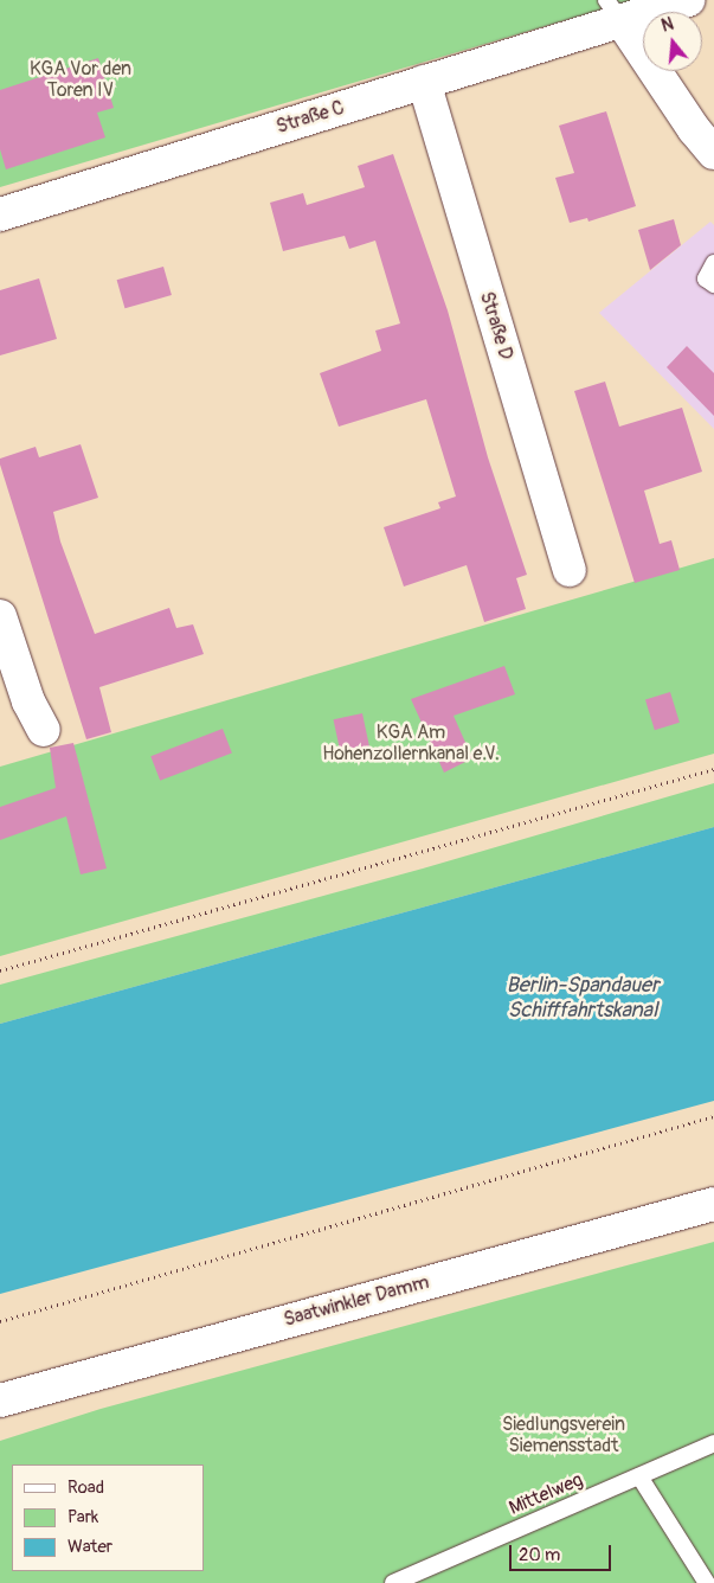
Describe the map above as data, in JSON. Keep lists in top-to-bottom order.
{
  "streets": {
    "street": ["Straße C", "Straße D", "Saatwinkler Damm"],
    "lane": ["Mittelweg"]
  },
  "crossings": [
    ["Straße C", "Straße D"]
  ],
  "water": ["Berlin-Spandauer Schifffahrtskanal"],
  "parks": ["KGA Vor den Toren IV", "KGA Am Hohenzollernkanal e.V.", "Siedlungsverein Siemensstadt"],
  "legend": ["Road", "Park", "Water"],
  "scale_bar": "20 m",
  "north": "top"
}
